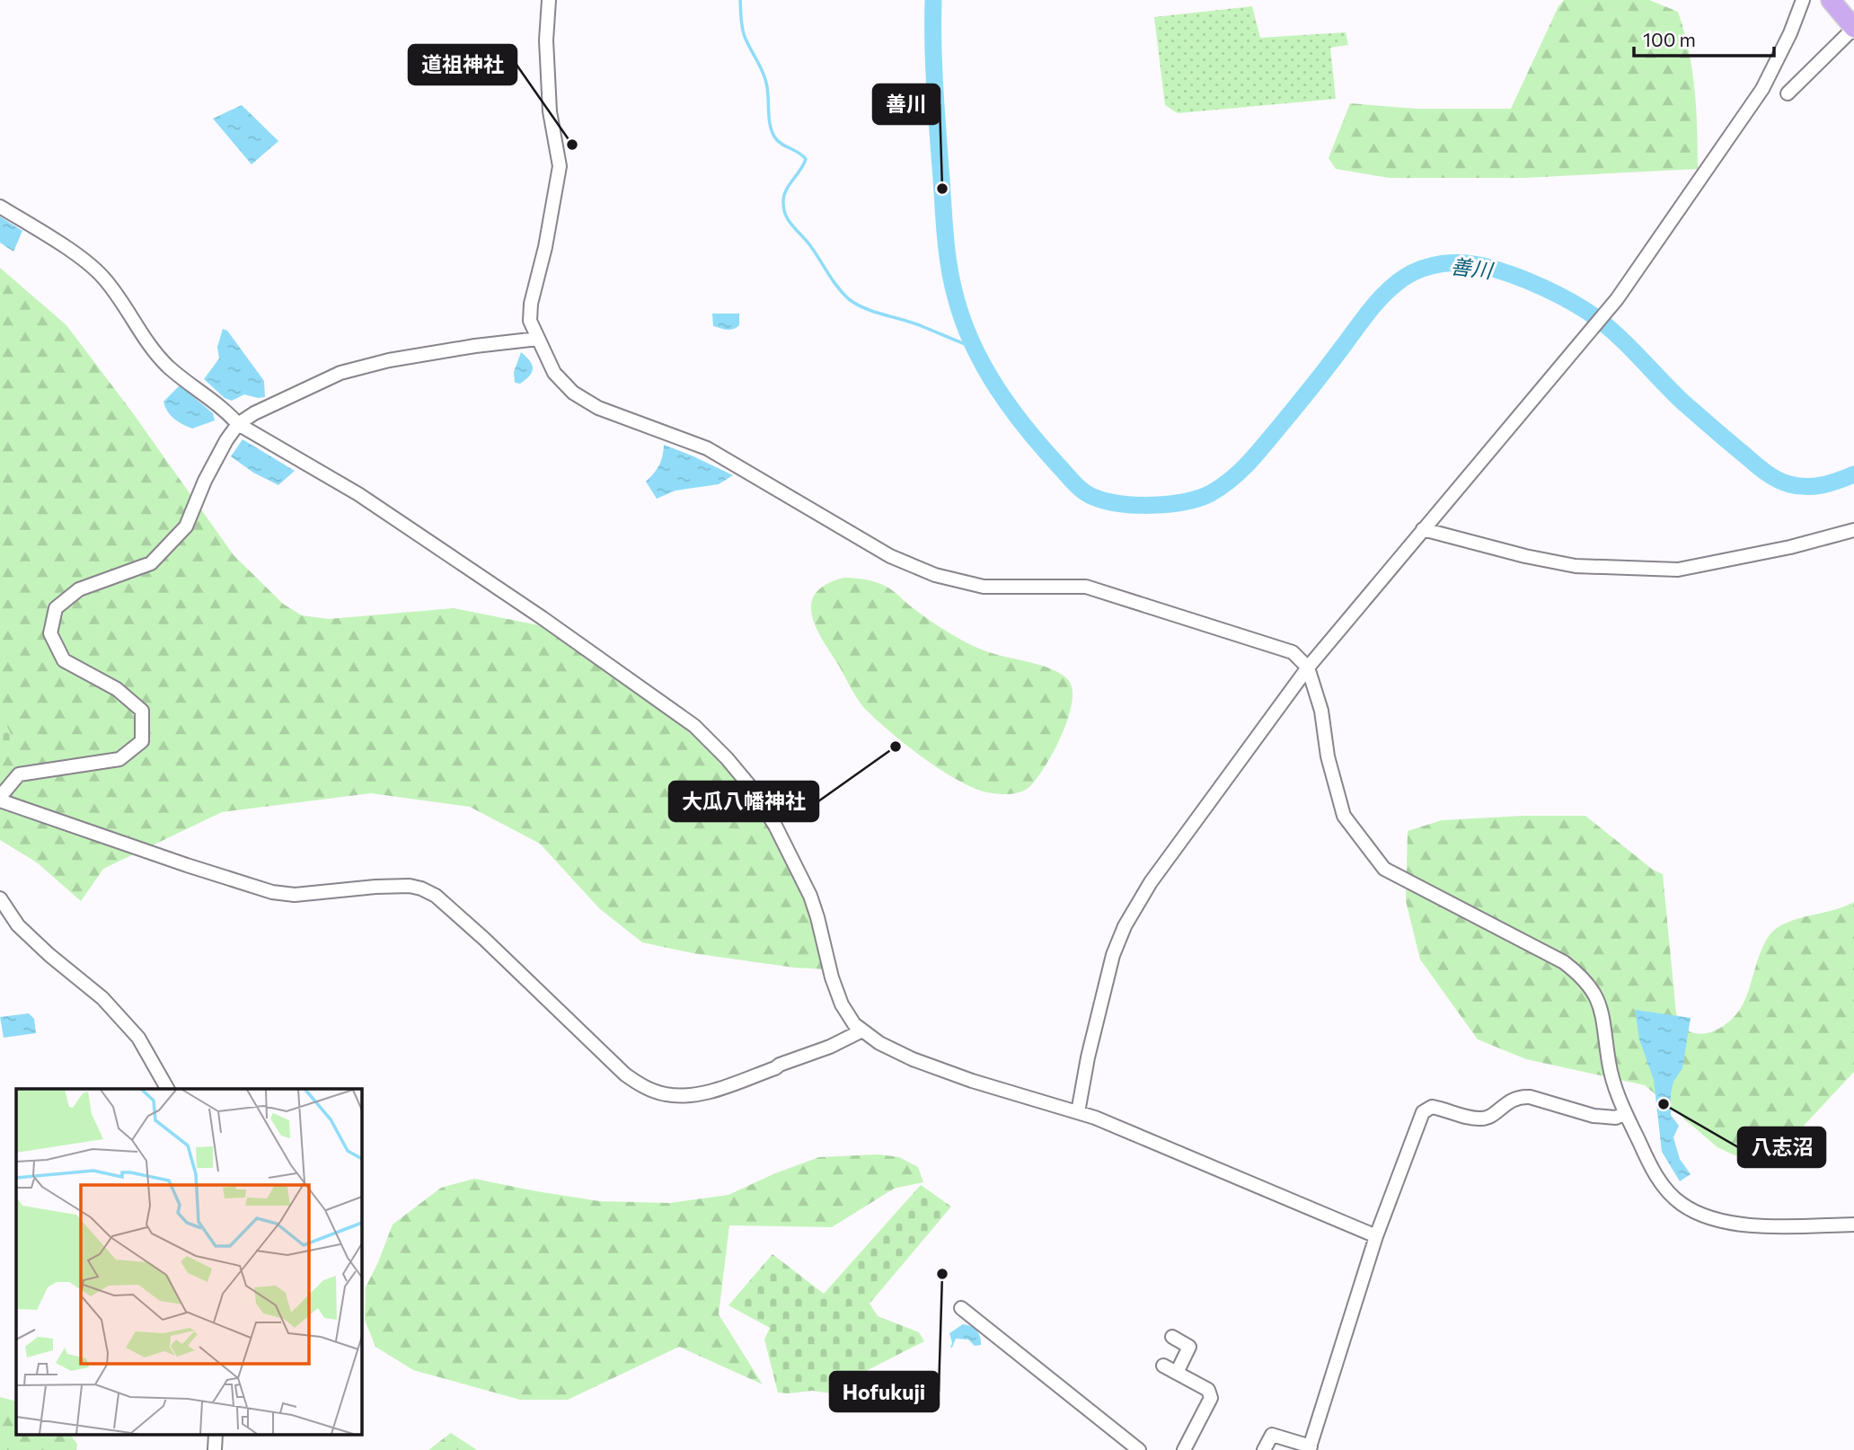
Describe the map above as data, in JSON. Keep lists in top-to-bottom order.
{
  "water": ["善川"],
  "places": [
    "道祖神社",
    "善川",
    "大瓜八幡神社",
    "八志沼",
    "Hofukuji"
  ],
  "scale_bar": "100 m"
}
